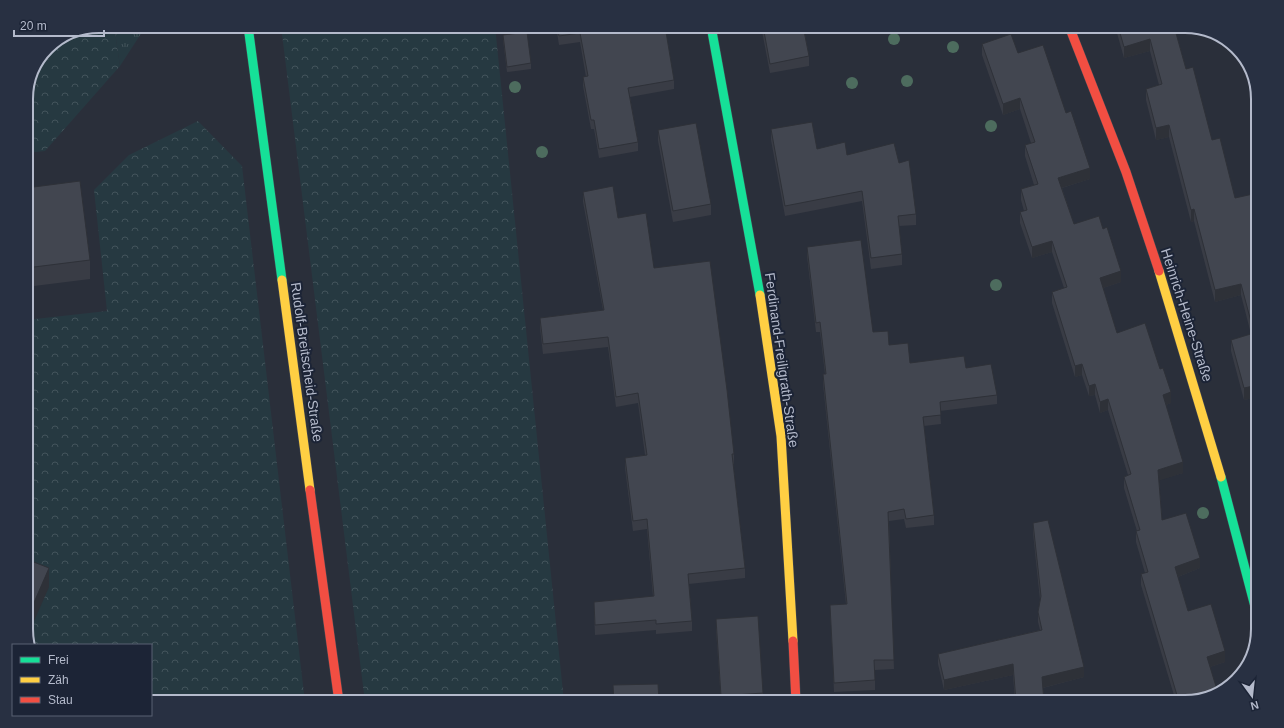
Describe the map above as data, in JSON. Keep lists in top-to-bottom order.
{
  "streets": {
    "street": ["Heinrich-Heine-Straße", "Ferdinand-Freiligrath-Straße", "Rudolf-Breitscheid-Straße"]
  },
  "legend": ["Frei", "Zäh", "Stau"],
  "scale_bar": "20 m",
  "north": "bottom"
}
